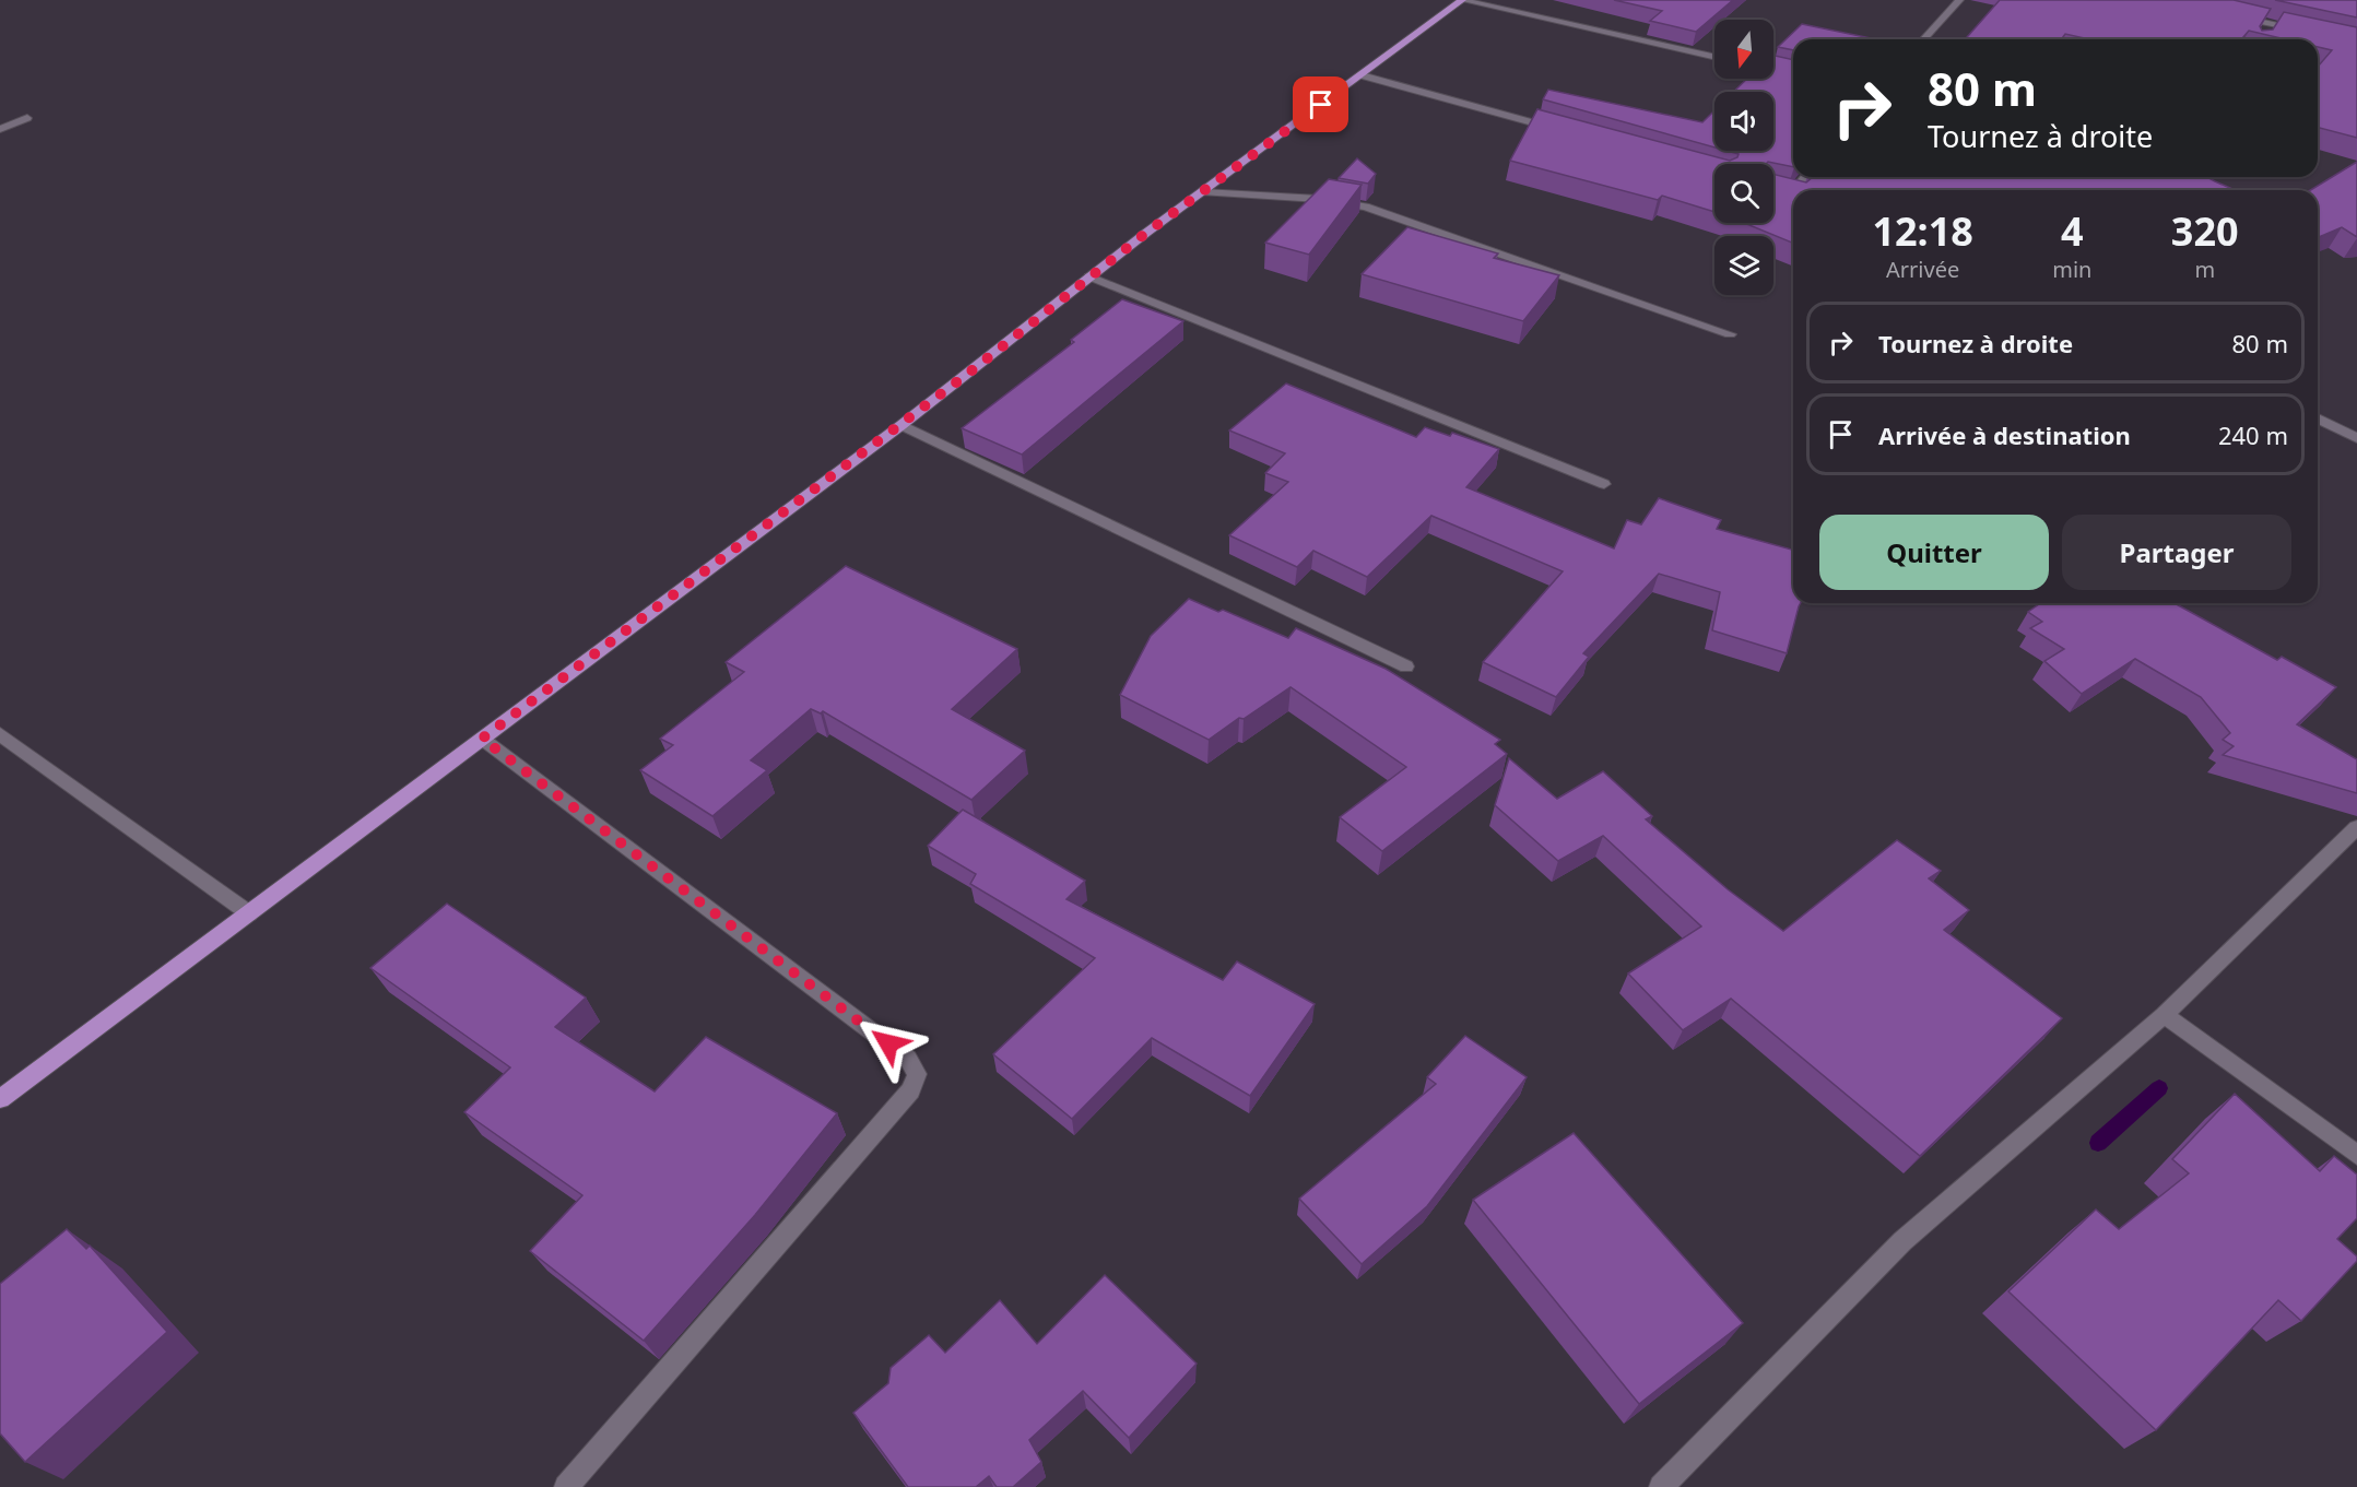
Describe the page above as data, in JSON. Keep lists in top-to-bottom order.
{
  "north": "bottom",
  "page": {
    "turn": ["80 m", "Tournez à droite"],
    "eta": [
      "12:18",
      "Arrivée",
      "4",
      "min",
      "320",
      "m"
    ],
    "list": [
      {
        "name": "Tournez à droite",
        "value": "80 m"
      },
      {
        "name": "Arrivée à destination",
        "value": "240 m"
      }
    ],
    "buttons": ["Quitter", "Partager"]
  }
}
